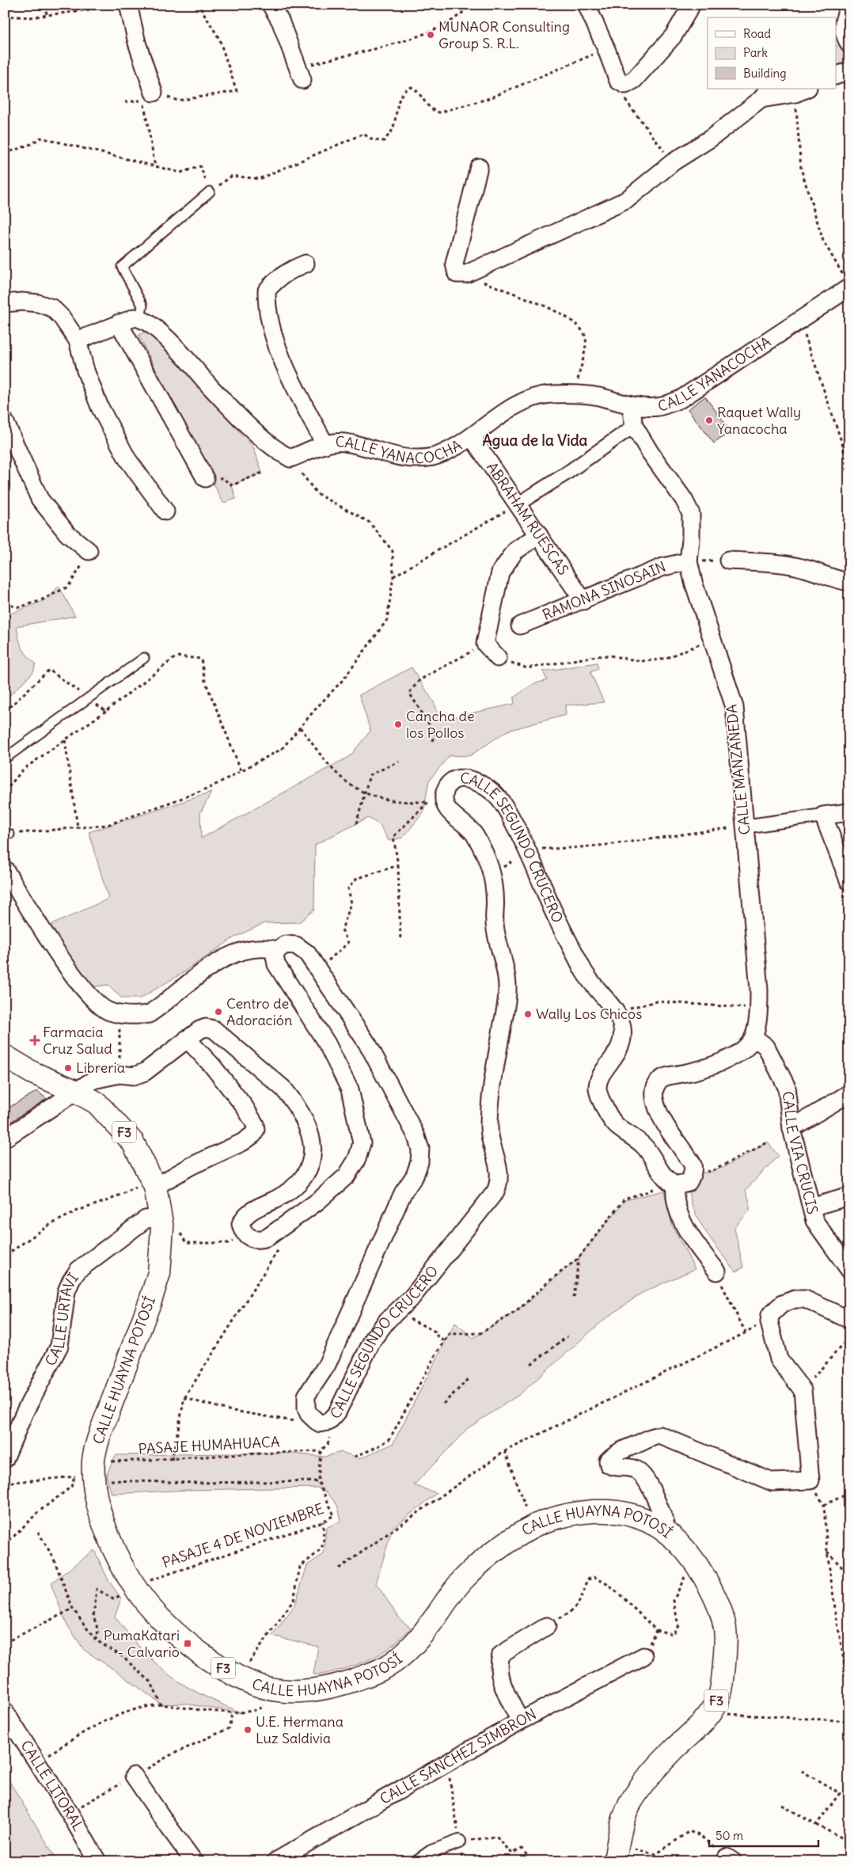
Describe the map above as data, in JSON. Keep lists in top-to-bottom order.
{
  "streets": {
    "highway": ["F3", "CALLE HUAYNA POTOSÍ"],
    "street": [
      "CALLE YANACOCHA",
      "ABRAHAM RUESCAS",
      "RAMONA SINOSAIN",
      "CALLE MANZANEDA",
      "CALLE SEGUNDO CRUCERO",
      "CALLE VIA CRUCIS",
      "CALLE URTAVI",
      "CALLE SANCHEZ SIMBRON",
      "CALLE LITORAL"
    ],
    "path": ["PASAJE HUMAHUACA", "PASAJE 4 DE NOVIEMBRE"]
  },
  "crossings": [
    ["CALLE YANACOCHA", "ABRAHAM RUESCAS"],
    ["CALLE YANACOCHA", "CALLE MANZANEDA"],
    ["ABRAHAM RUESCAS", "RAMONA SINOSAIN"],
    ["RAMONA SINOSAIN", "CALLE MANZANEDA"],
    ["CALLE MANZANEDA", "CALLE VIA CRUCIS"],
    ["CALLE SEGUNDO CRUCERO", "PASAJE 4 DE NOVIEMBRE"],
    ["CALLE URTAVI", "CALLE HUAYNA POTOSÍ"],
    ["PASAJE HUMAHUACA", "PASAJE 4 DE NOVIEMBRE"]
  ],
  "districts": ["Agua de la Vida"],
  "places": {
    "other": [
      "MUNAOR Consulting Group S. R.L.",
      "Raquet Wally Yanacocha",
      "Cancha de los Pollos",
      "Centro de Adoración",
      "Wally Los Chicos",
      "Libreria",
      "U.E. Hermana Luz Saldivia"
    ],
    "health": ["Farmacia Cruz Salud"],
    "transit": ["PumaKatari - Calvario"]
  },
  "legend": ["Road", "Park", "Building"],
  "scale_bar": "50 m"
}
